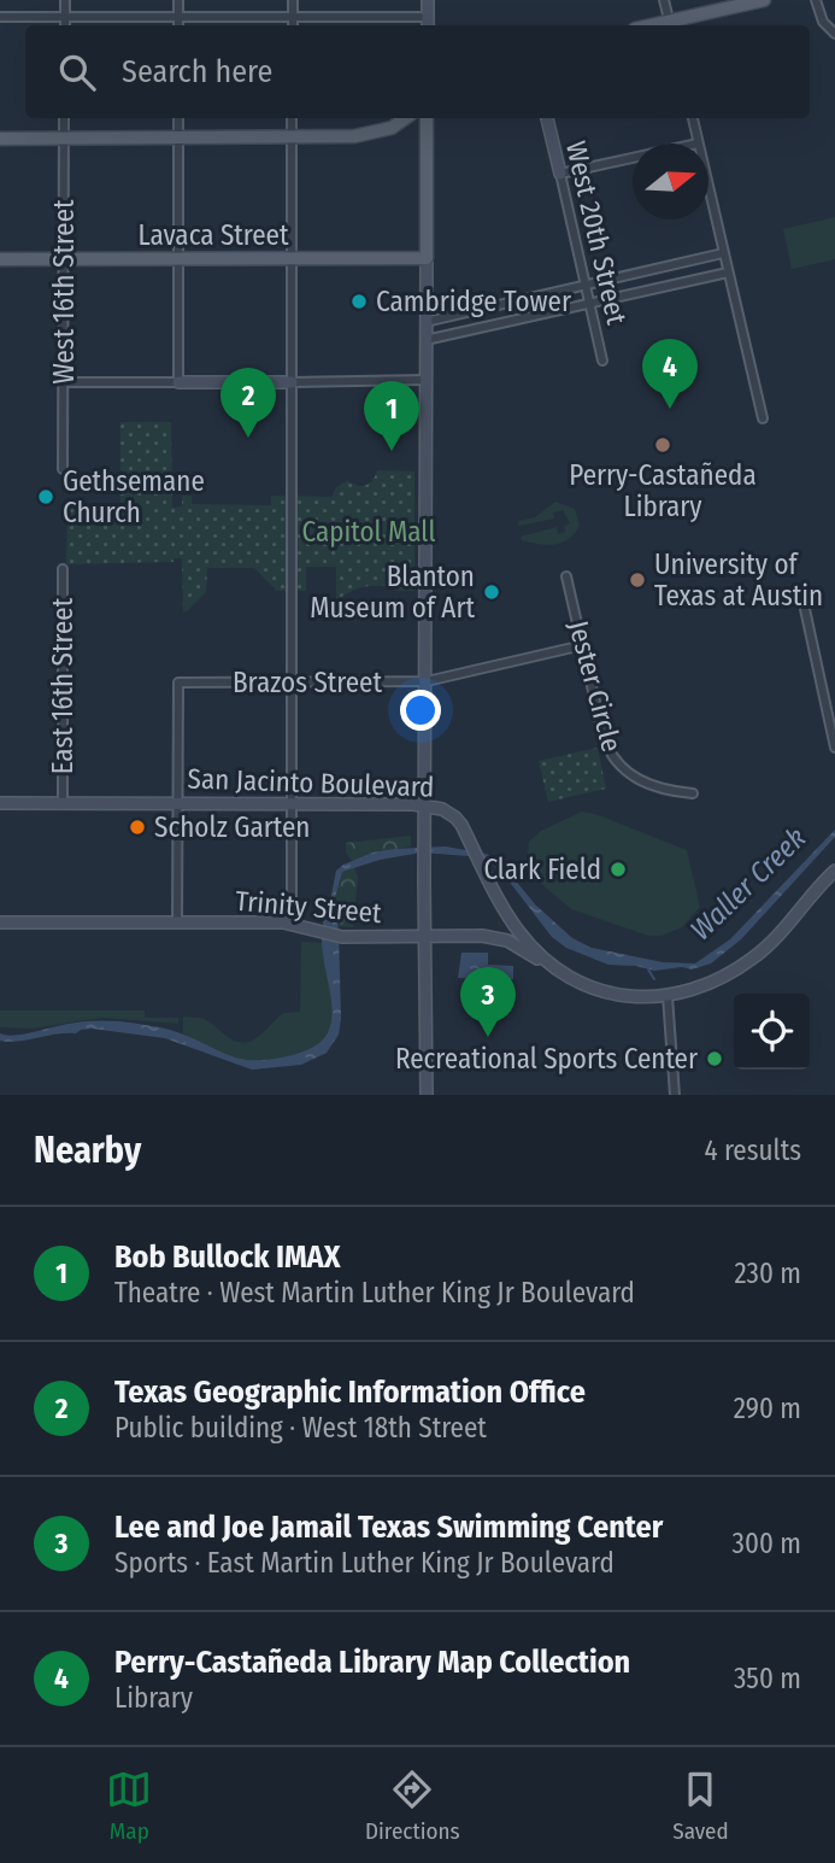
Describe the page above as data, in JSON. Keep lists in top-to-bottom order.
{
  "streets": {
    "main road": [
      "West 20th Street",
      "Lavaca Street",
      "San Jacinto Boulevard",
      "Trinity Street"
    ],
    "street": [
      "West 16th Street",
      "Brazos Street",
      "East 16th Street",
      "Jester Circle"
    ]
  },
  "crossings": [
    ["Lavaca Street", "West 16th Street"],
    ["Brazos Street", "Jester Circle"],
    ["Brazos Street", "San Jacinto Boulevard"],
    ["East 16th Street", "San Jacinto Boulevard"],
    ["San Jacinto Boulevard", "Trinity Street"]
  ],
  "water": ["Waller Creek"],
  "parks": ["Capitol Mall"],
  "places": [
    "Cambridge Tower",
    "Perry-Castañeda Library",
    "Gethsemane Church",
    "University of Texas at Austin",
    "Blanton Museum of Art",
    "Scholz Garten",
    "Clark Field",
    "Recreational Sports Center"
  ],
  "north": "right",
  "page": {
    "search": "Search here",
    "pins": [
      "4",
      "2",
      "1",
      "3"
    ],
    "heading": ["Nearby", "4 results"],
    "list": [
      {
        "mark": "1",
        "name": "Bob Bullock IMAX",
        "note": "Theatre · West Martin Luther King Jr Boulevard",
        "value": "230 m"
      },
      {
        "mark": "2",
        "name": "Texas Geographic Information Office",
        "note": "Public building · West 18th Street",
        "value": "290 m"
      },
      {
        "mark": "3",
        "name": "Lee and Joe Jamail Texas Swimming Center",
        "note": "Sports · East Martin Luther King Jr Boulevard",
        "value": "300 m"
      },
      {
        "mark": "4",
        "name": "Perry-Castañeda Library Map Collection",
        "note": "Library",
        "value": "350 m"
      }
    ],
    "nav": ["Map", "Directions", "Saved"]
  }
}
